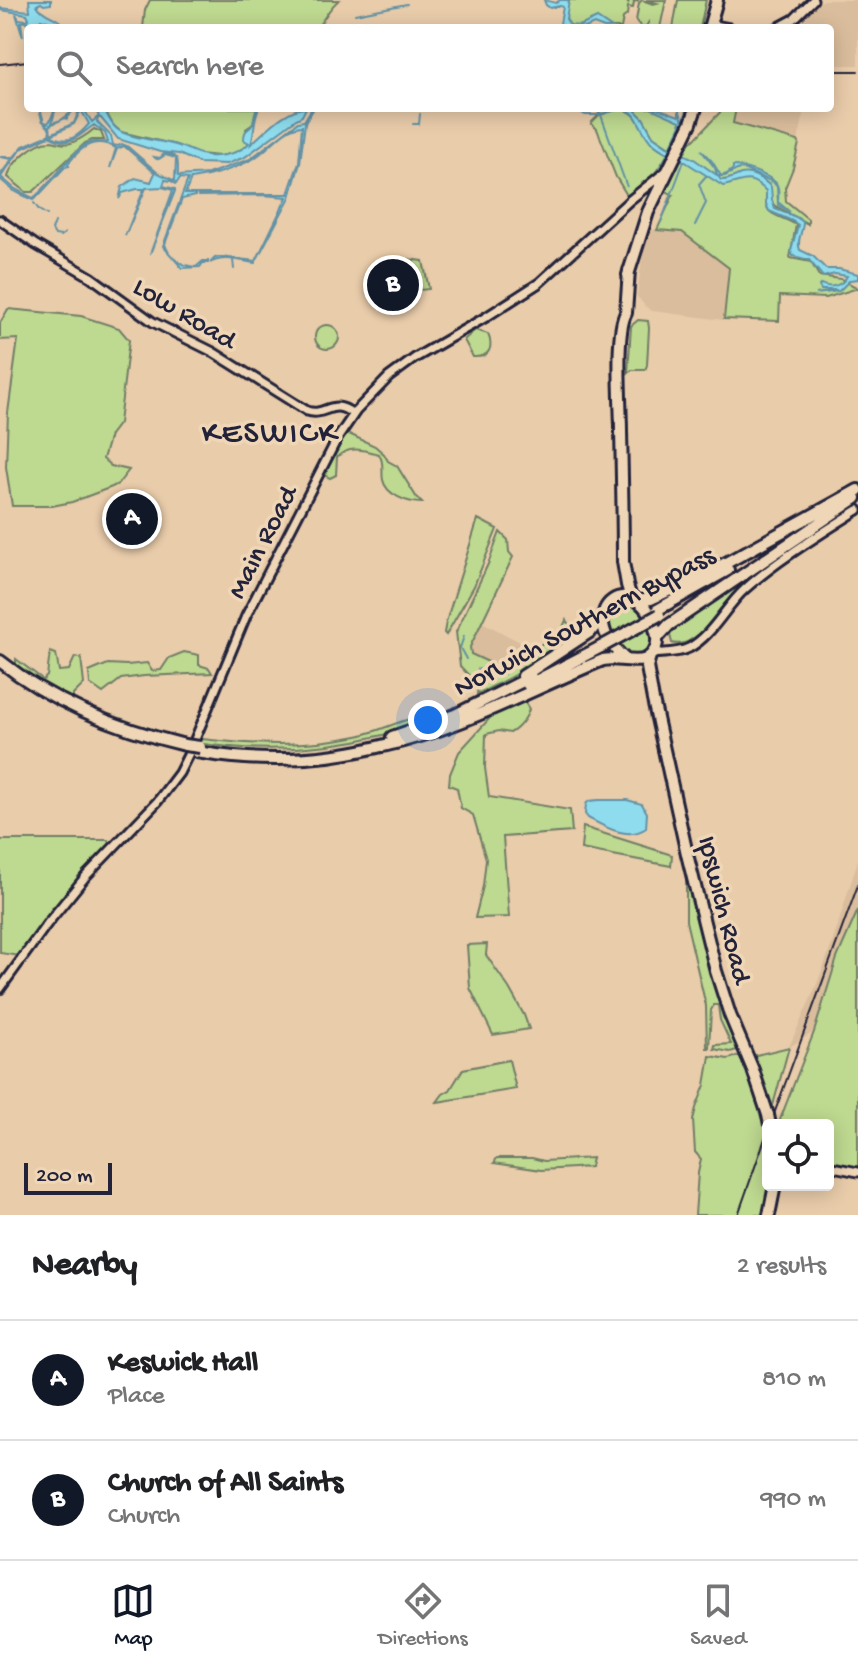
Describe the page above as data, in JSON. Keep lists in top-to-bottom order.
{
  "streets": {
    "highway": ["Norwich Southern Bypass", "Ipswich Road"],
    "main road": ["Low Road", "Main Road"]
  },
  "crossings": [
    ["Low Road", "Main Road"]
  ],
  "districts": ["KESWICK"],
  "scale_bar": "200 m",
  "page": {
    "search": "Search here",
    "pins": ["B", "A"],
    "scale": "200 m",
    "heading": ["Nearby", "2 results"],
    "list": [
      {
        "mark": "A",
        "name": "Keswick Hall",
        "note": "Place",
        "value": "810 m"
      },
      {
        "mark": "B",
        "name": "Church of All Saints",
        "note": "Church",
        "value": "990 m"
      }
    ],
    "nav": ["Map", "Directions", "Saved"]
  }
}
